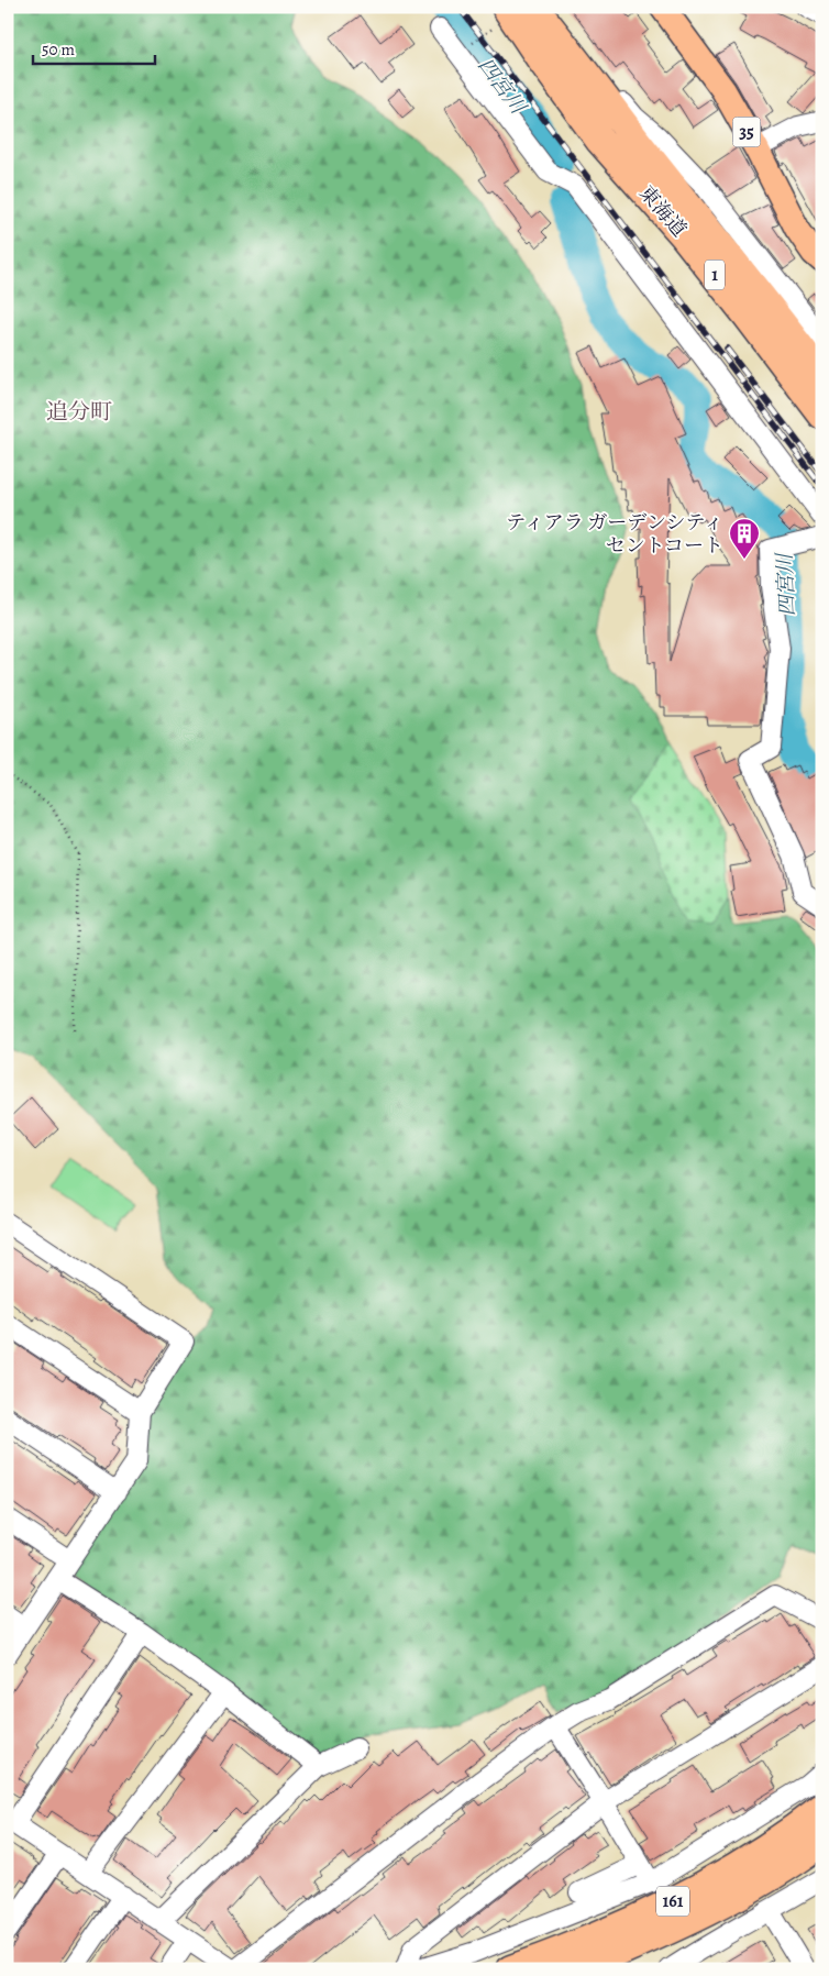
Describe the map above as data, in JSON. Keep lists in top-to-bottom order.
{
  "streets": {
    "highway": ["東海道", "1", "161"],
    "main road": ["35"]
  },
  "crossings": [
    ["東海道", "1"]
  ],
  "districts": ["追分町"],
  "water": ["四宮川"],
  "places": {
    "building": ["ティアラ ガーデンシティ セントコート"]
  },
  "scale_bar": "50 m"
}
